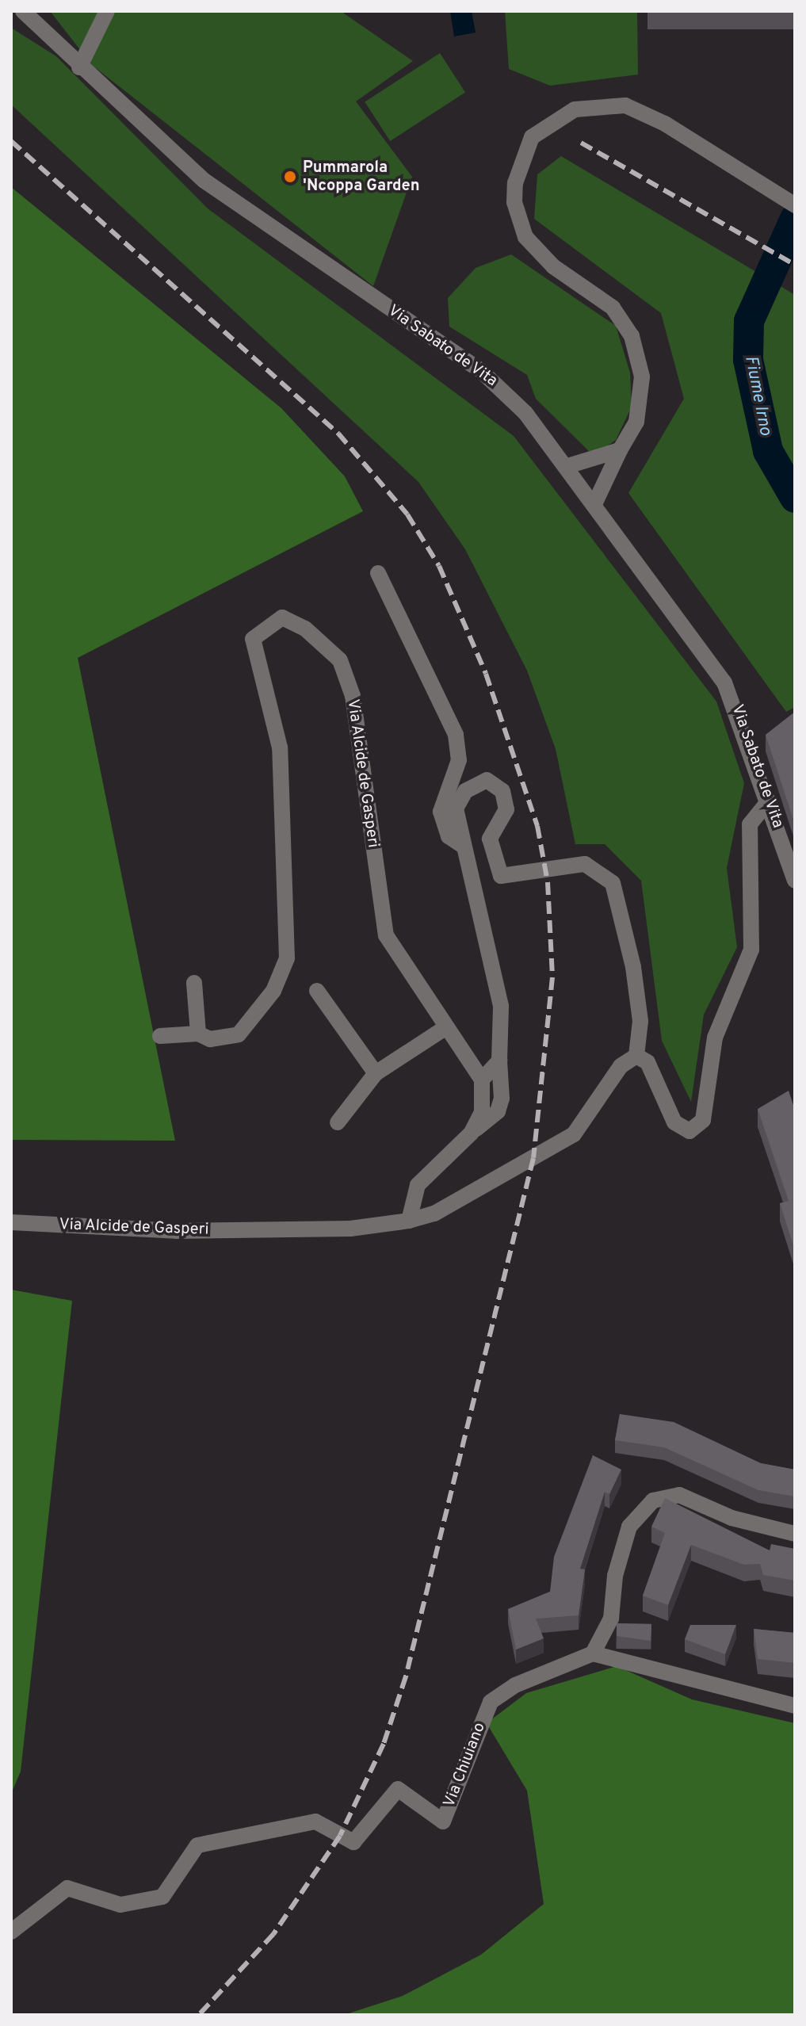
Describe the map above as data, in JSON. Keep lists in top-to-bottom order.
{
  "streets": {
    "street": ["Via Sabato de Vita", "Via Alcide de Gasperi", "Via Chiuiano"]
  },
  "water": ["Fiume Irno"],
  "places": ["Pummarola 'Ncoppa Garden"]
}
